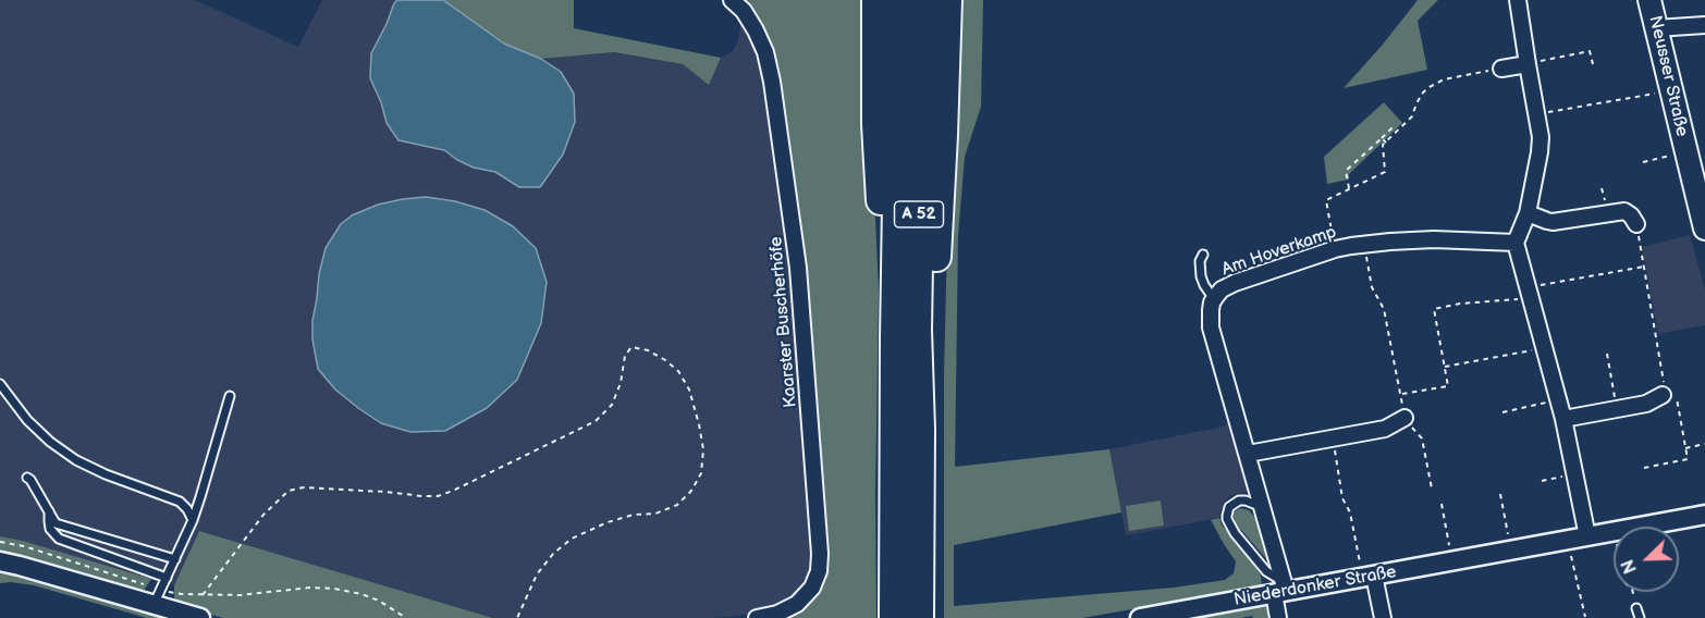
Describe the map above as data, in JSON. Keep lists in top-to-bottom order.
{
  "streets": {
    "highway": ["A 52"],
    "main road": ["Neusser Straße"],
    "street": ["Am Hoverkamp", "Kaarster Buscherhöfe", "Niederdonker Straße"]
  },
  "crossings": [
    ["Am Hoverkamp", "Niederdonker Straße"]
  ],
  "north": "bottom left"
}
